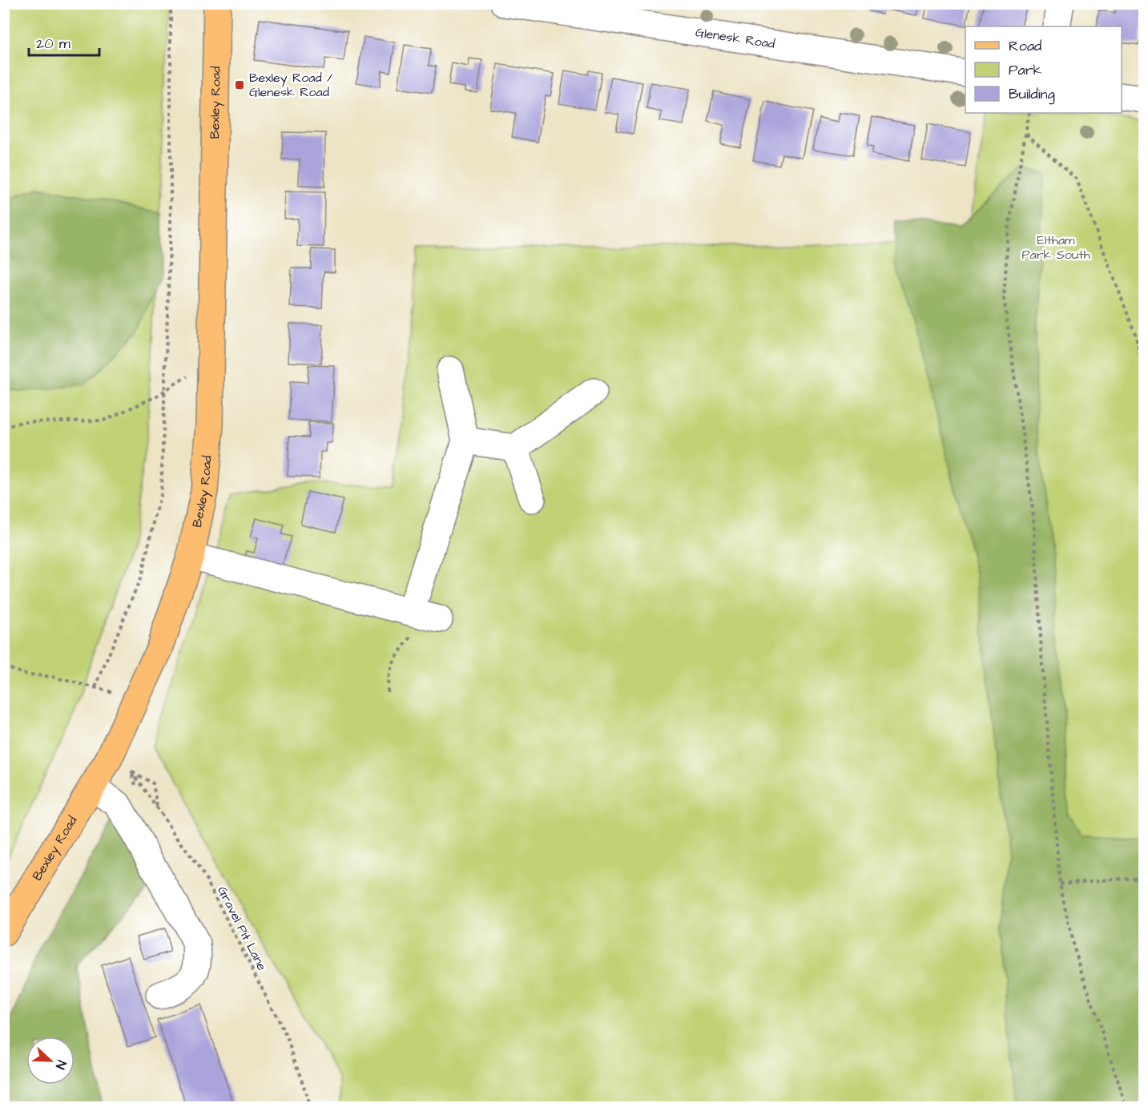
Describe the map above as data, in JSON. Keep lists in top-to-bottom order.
{
  "streets": {
    "main road": ["Bexley Road"],
    "street": ["Glenesk Road"],
    "path": ["Gravel Pit Lane"]
  },
  "parks": ["Eltham Park South"],
  "places": {
    "transit": ["Bexley Road / Glenesk Road"]
  },
  "legend": ["Road", "Park", "Building"],
  "scale_bar": "20 m",
  "north": "right"
}
